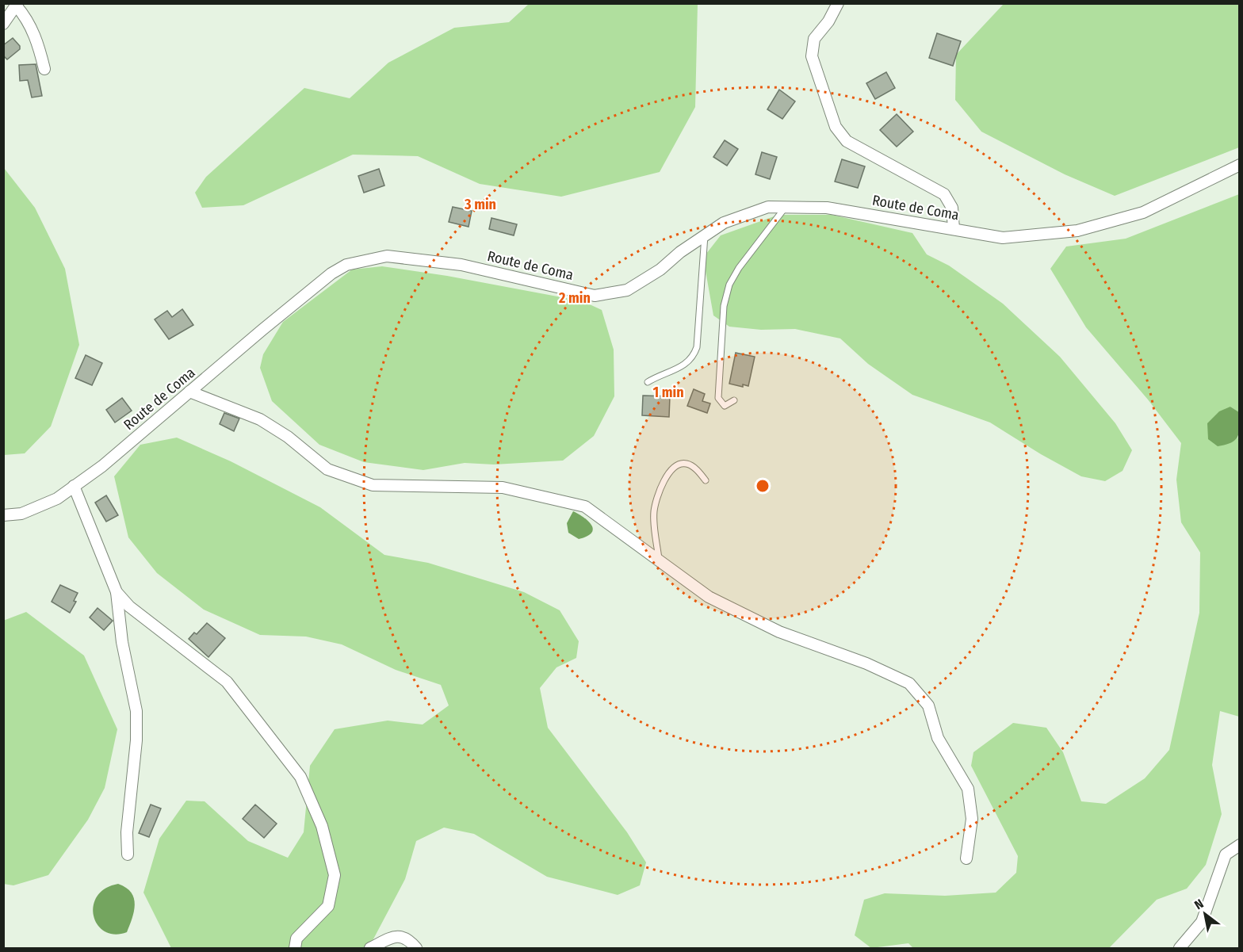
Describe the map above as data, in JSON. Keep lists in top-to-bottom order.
{
  "streets": {
    "street": ["Route de Coma"]
  },
  "north": "top left",
  "rings": ["3 min", "2 min", "1 min"]
}
